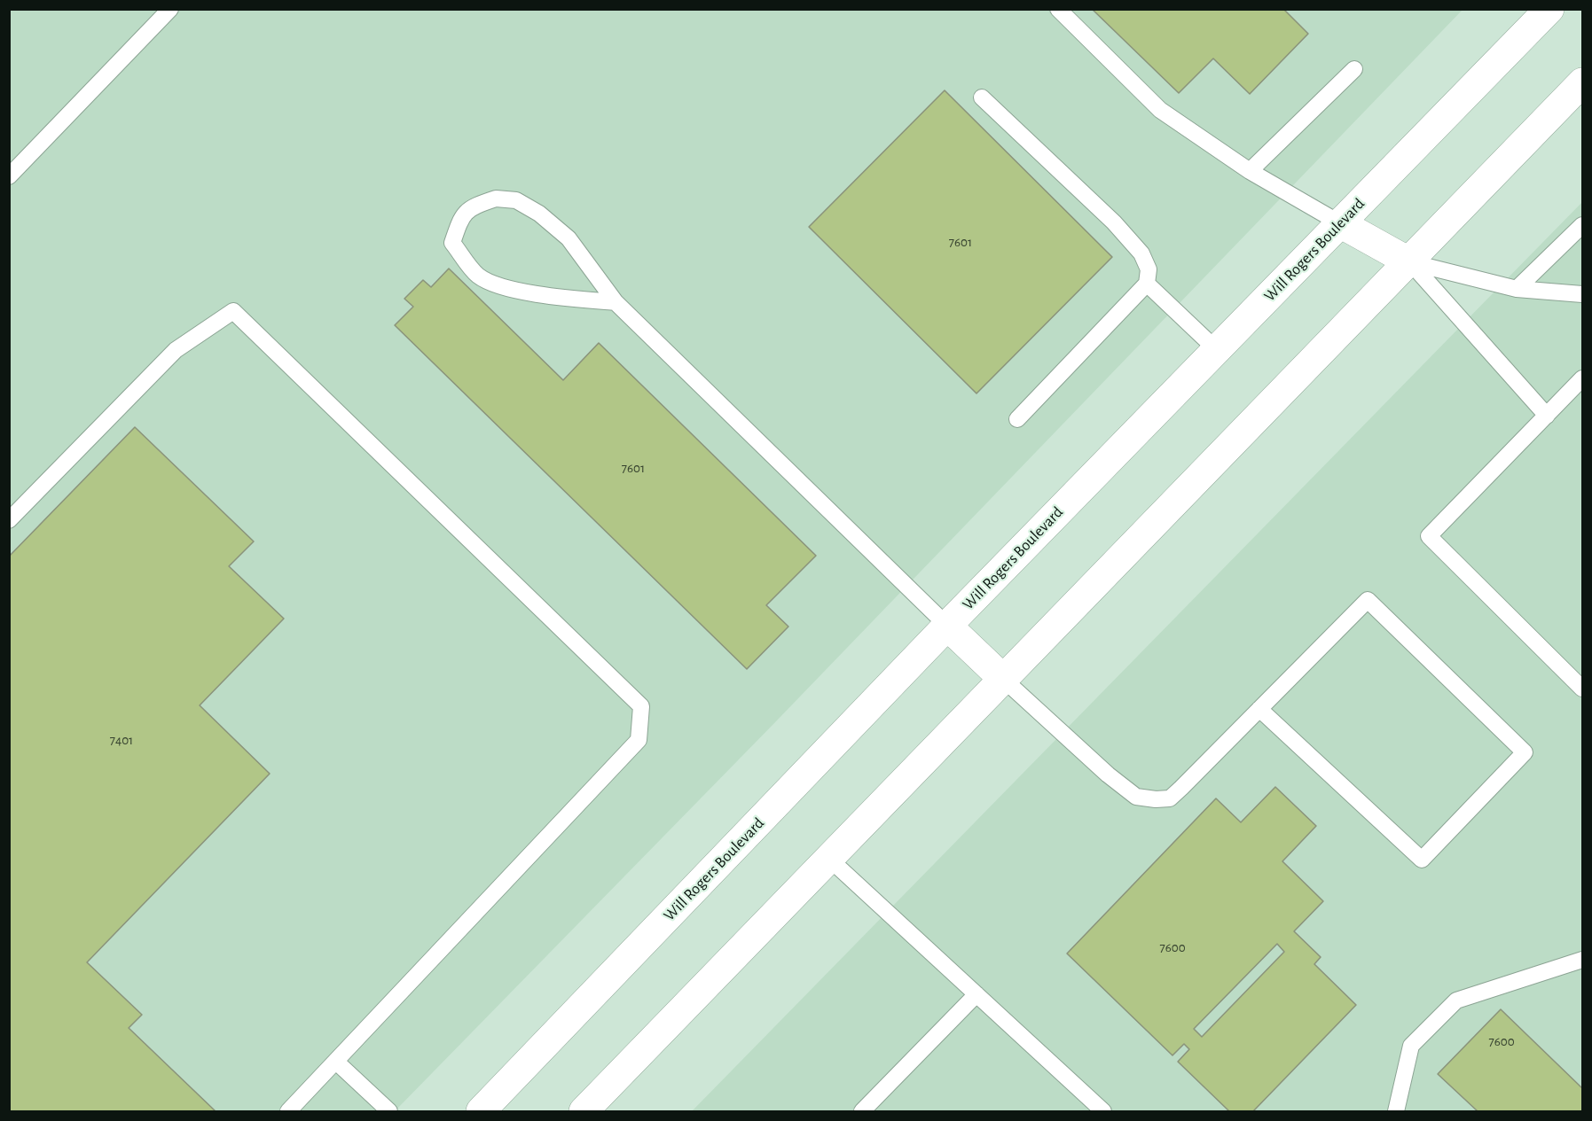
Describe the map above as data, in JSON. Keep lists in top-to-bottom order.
{
  "streets": {
    "main road": ["Will Rogers Boulevard"]
  },
  "house_numbers": [
    "7601",
    "7601",
    "7401",
    "7600",
    "7600"
  ]
}
